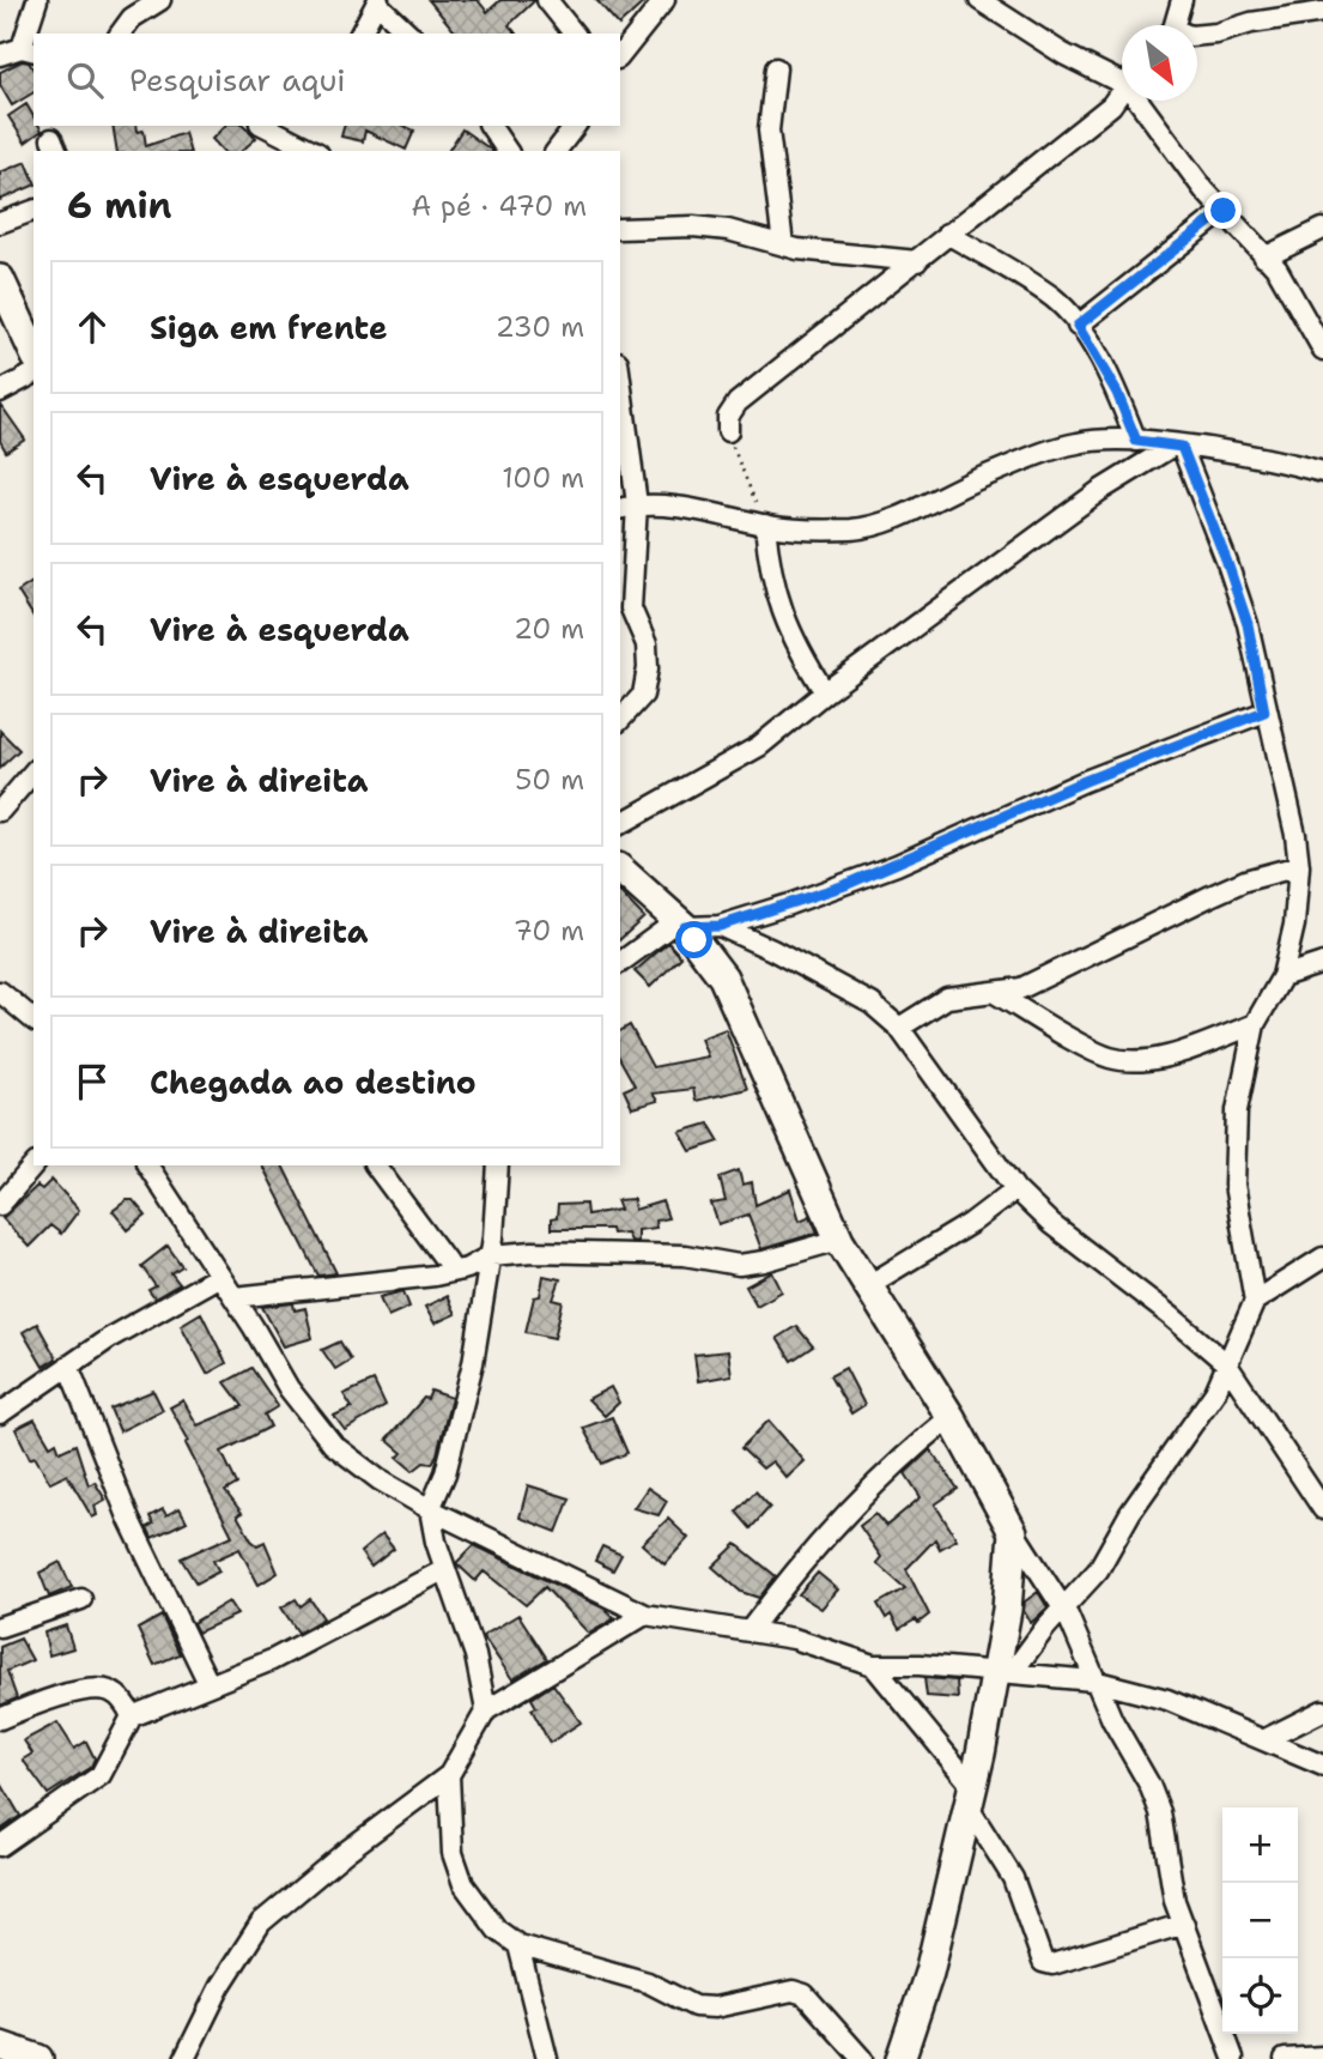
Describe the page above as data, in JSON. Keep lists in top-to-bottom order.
{
  "north": "bottom right",
  "page": {
    "search": "Pesquisar aqui",
    "heading": ["6 min", "A pé · 470 m"],
    "list": [
      ["Siga em frente", "230 m"],
      ["Vire à esquerda", "100 m"],
      ["Vire à esquerda", "20 m"],
      ["Vire à direita", "50 m"],
      ["Vire à direita", "70 m"],
      "Chegada ao destino"
    ],
    "map_buttons": ["+", "−"]
  }
}
